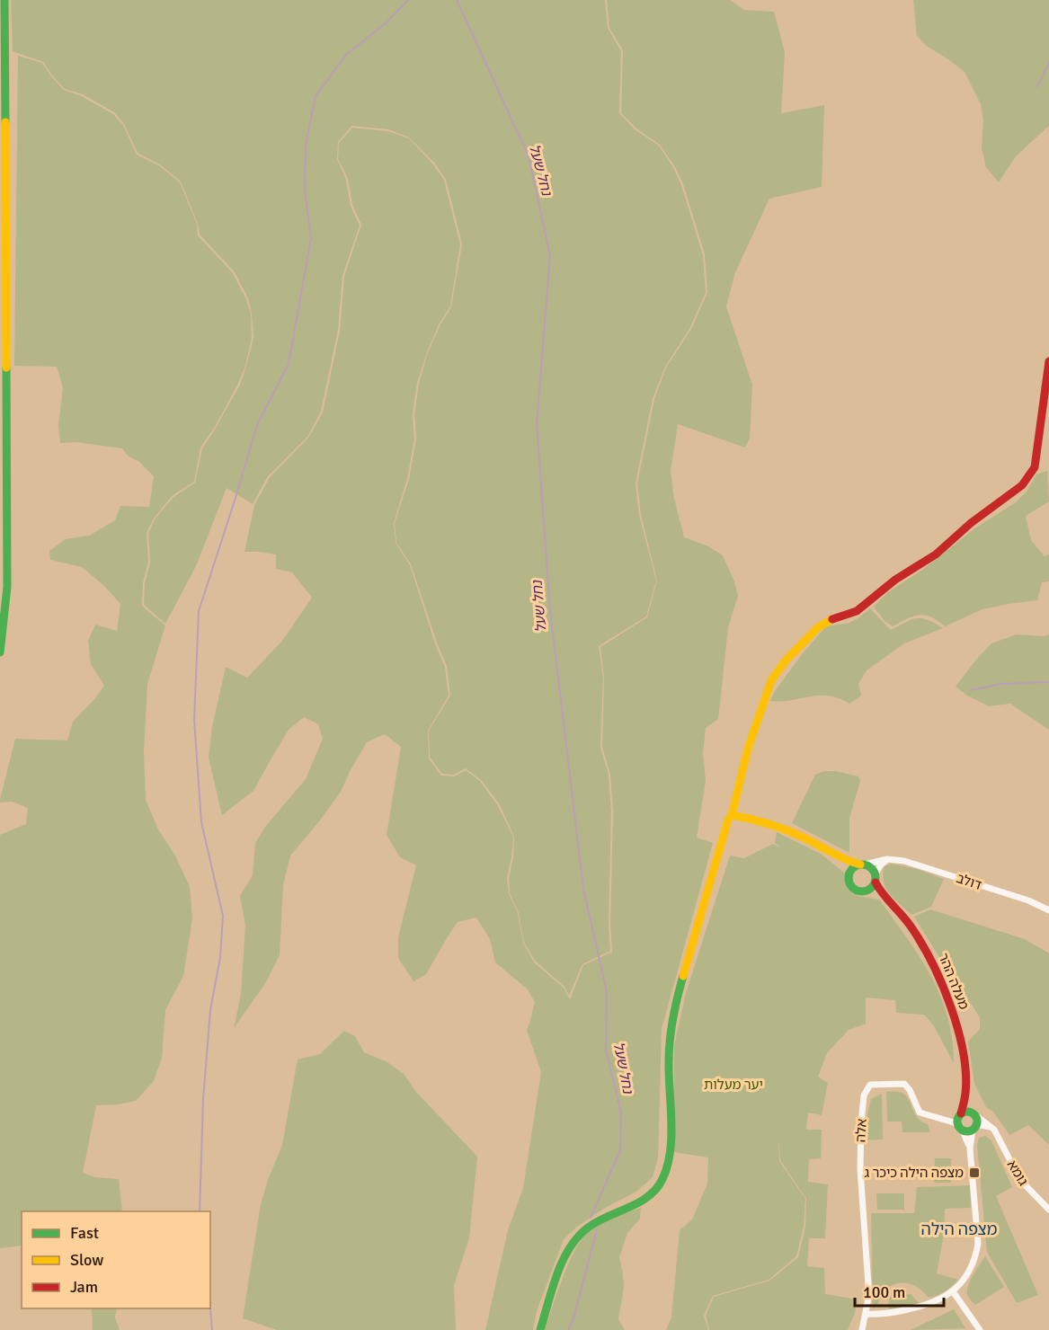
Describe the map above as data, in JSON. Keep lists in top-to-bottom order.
{
  "streets": {
    "main road": ["מעלה ההר"],
    "street": ["דולב", "אלה", "גומא"]
  },
  "crossings": [
    ["דולב", "מעלה ההר"],
    ["מעלה ההר", "אלה"]
  ],
  "districts": ["מצפה הילה"],
  "water": ["נחל שעל"],
  "parks": ["יער מעלות"],
  "places": {
    "transit": ["מצפה הילה כיכר ג"]
  },
  "legend": ["Fast", "Slow", "Jam"],
  "scale_bar": "100 m"
}
